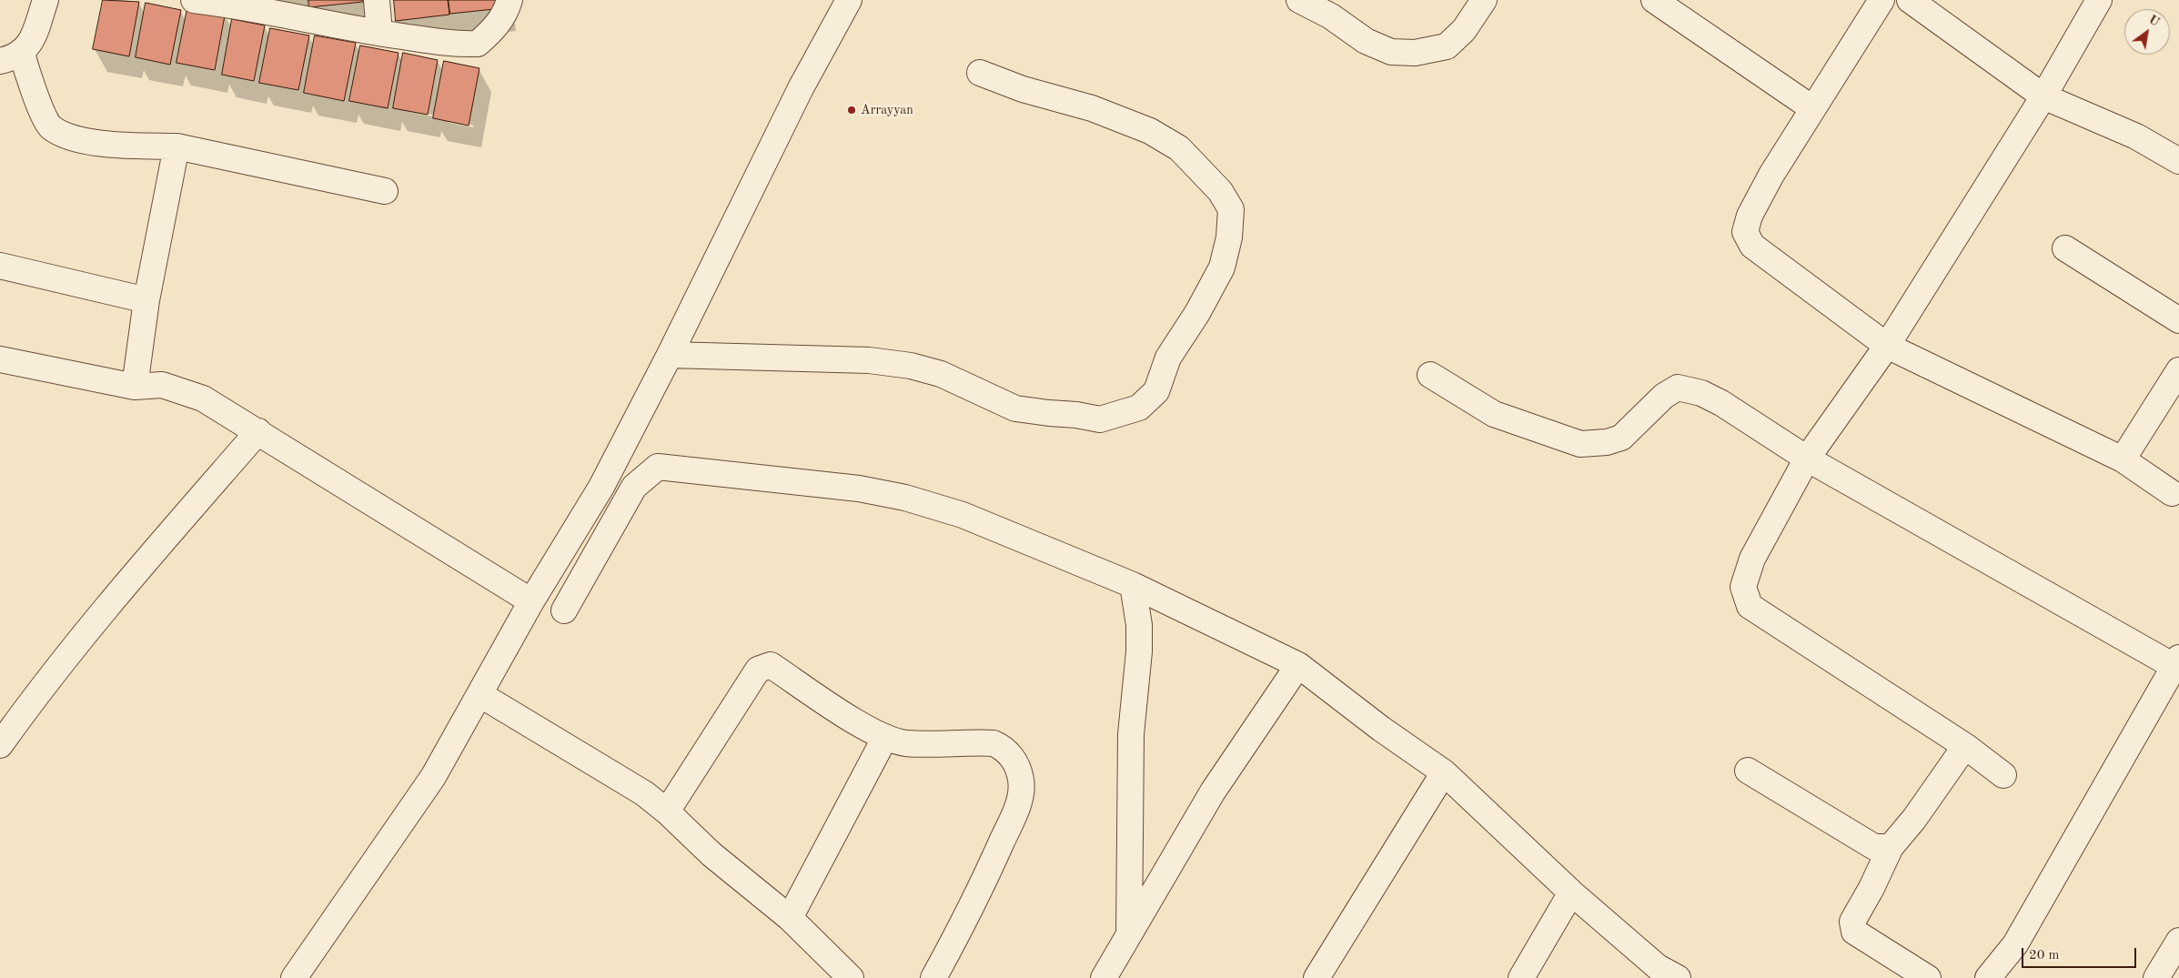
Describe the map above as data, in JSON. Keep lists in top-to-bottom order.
{
  "places": ["Arrayyan"],
  "scale_bar": "20 m",
  "north": "top right"
}
